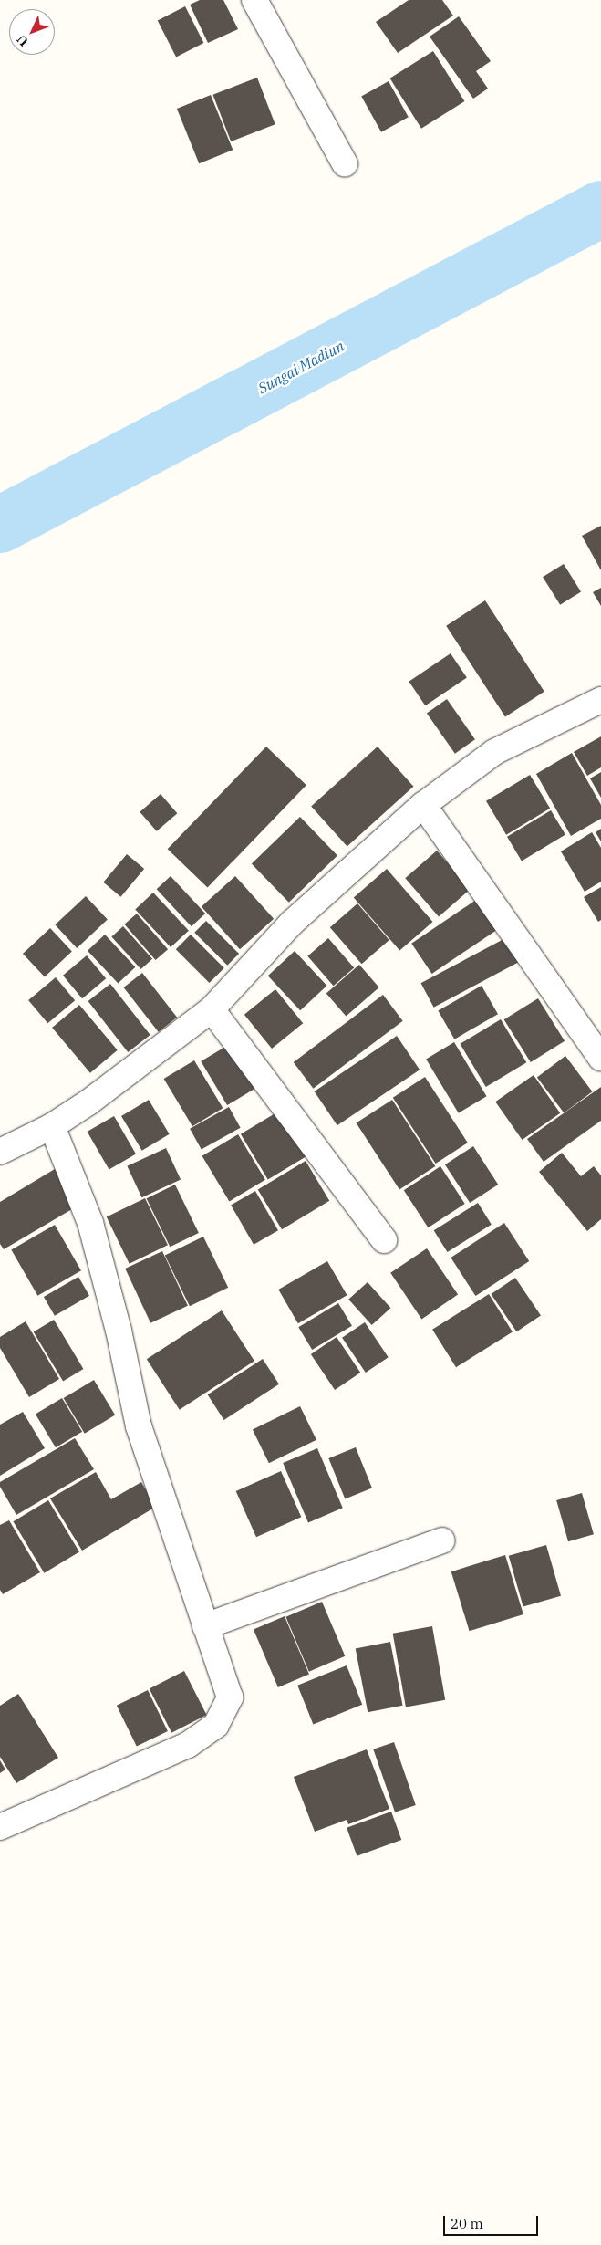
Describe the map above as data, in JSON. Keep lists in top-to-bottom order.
{
  "water": ["Sungai Madiun"],
  "scale_bar": "20 m",
  "north": "bottom left"
}
